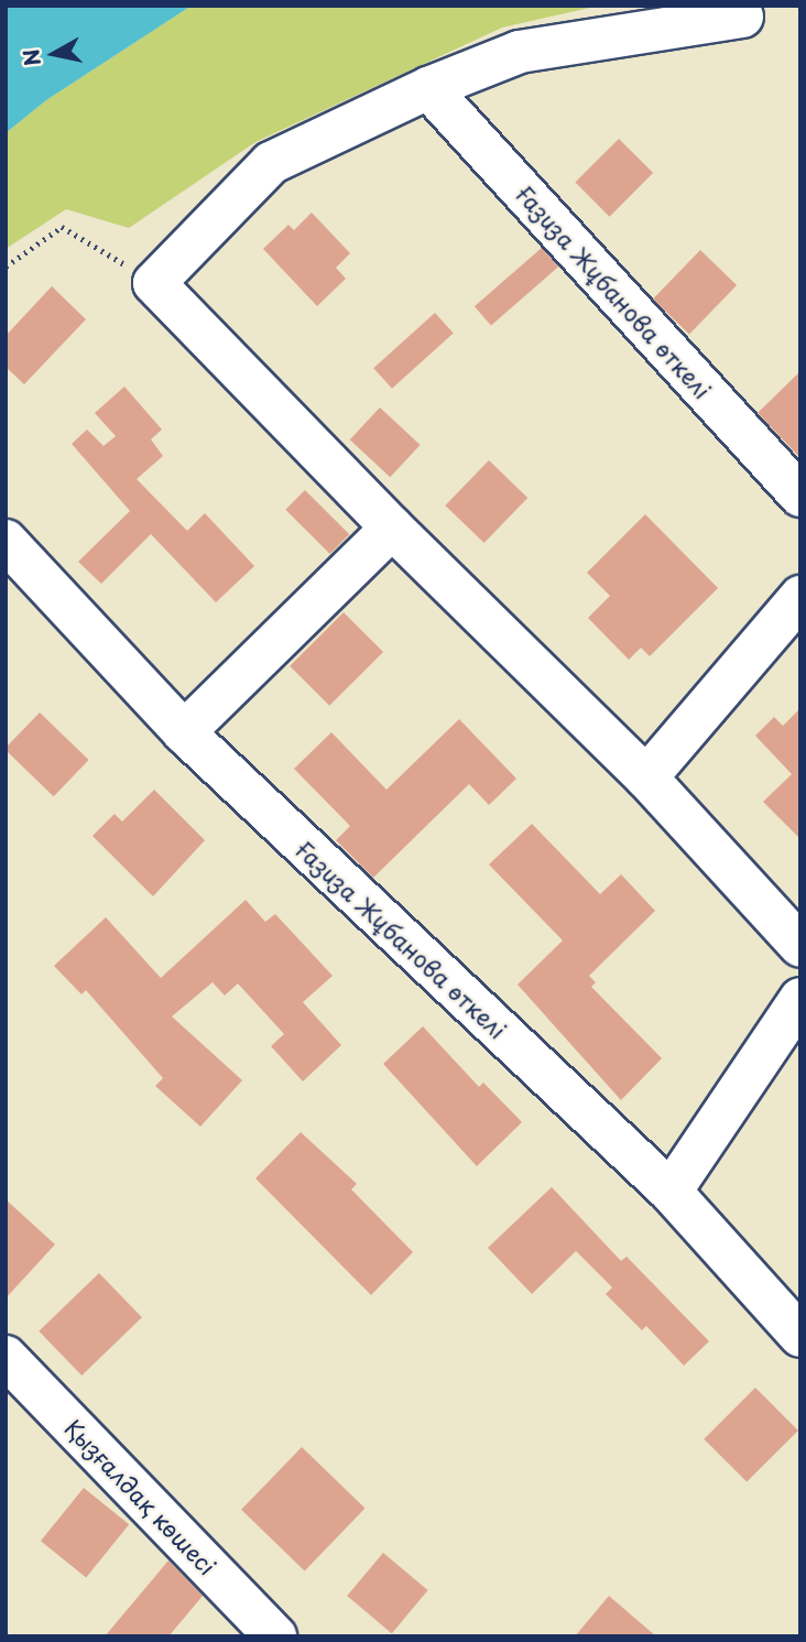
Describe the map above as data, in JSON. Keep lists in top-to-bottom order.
{
  "streets": {
    "street": ["Ғазиза Жұбанова өткелі", "Қызғалдақ көшесі"]
  },
  "north": "left"
}
